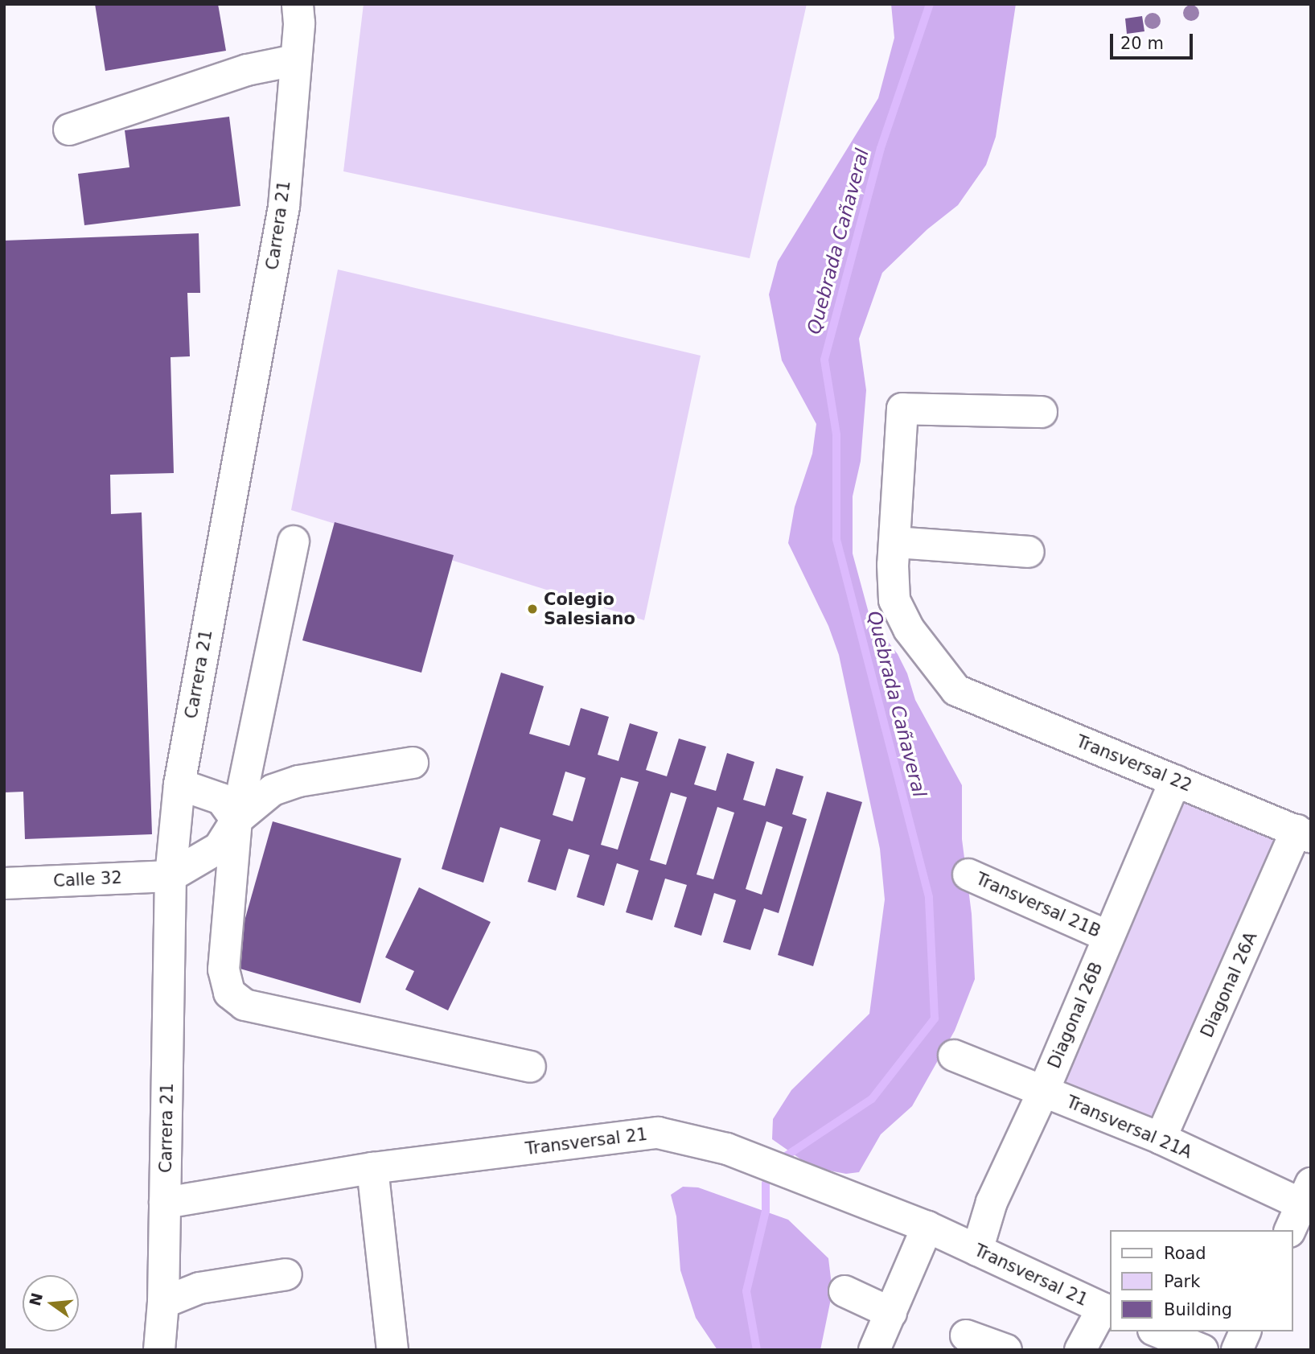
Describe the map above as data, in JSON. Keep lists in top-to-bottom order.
{
  "streets": {
    "street": [
      "Carrera 21",
      "Transversal 22",
      "Calle 32",
      "Transversal 21B",
      "Diagonal 26A",
      "Diagonal 26B",
      "Transversal 21A",
      "Transversal 21"
    ]
  },
  "crossings": [
    ["Carrera 21", "Calle 32"],
    ["Carrera 21", "Transversal 21"],
    ["Transversal 22", "Diagonal 26A"],
    ["Transversal 22", "Diagonal 26B"],
    ["Transversal 21B", "Diagonal 26B"],
    ["Diagonal 26A", "Transversal 21A"],
    ["Diagonal 26B", "Transversal 21A"],
    ["Diagonal 26B", "Transversal 21"]
  ],
  "water": ["Quebrada Cañaveral"],
  "places": ["Colegio Salesiano"],
  "legend": ["Road", "Park", "Building"],
  "scale_bar": "20 m",
  "north": "left"
}
